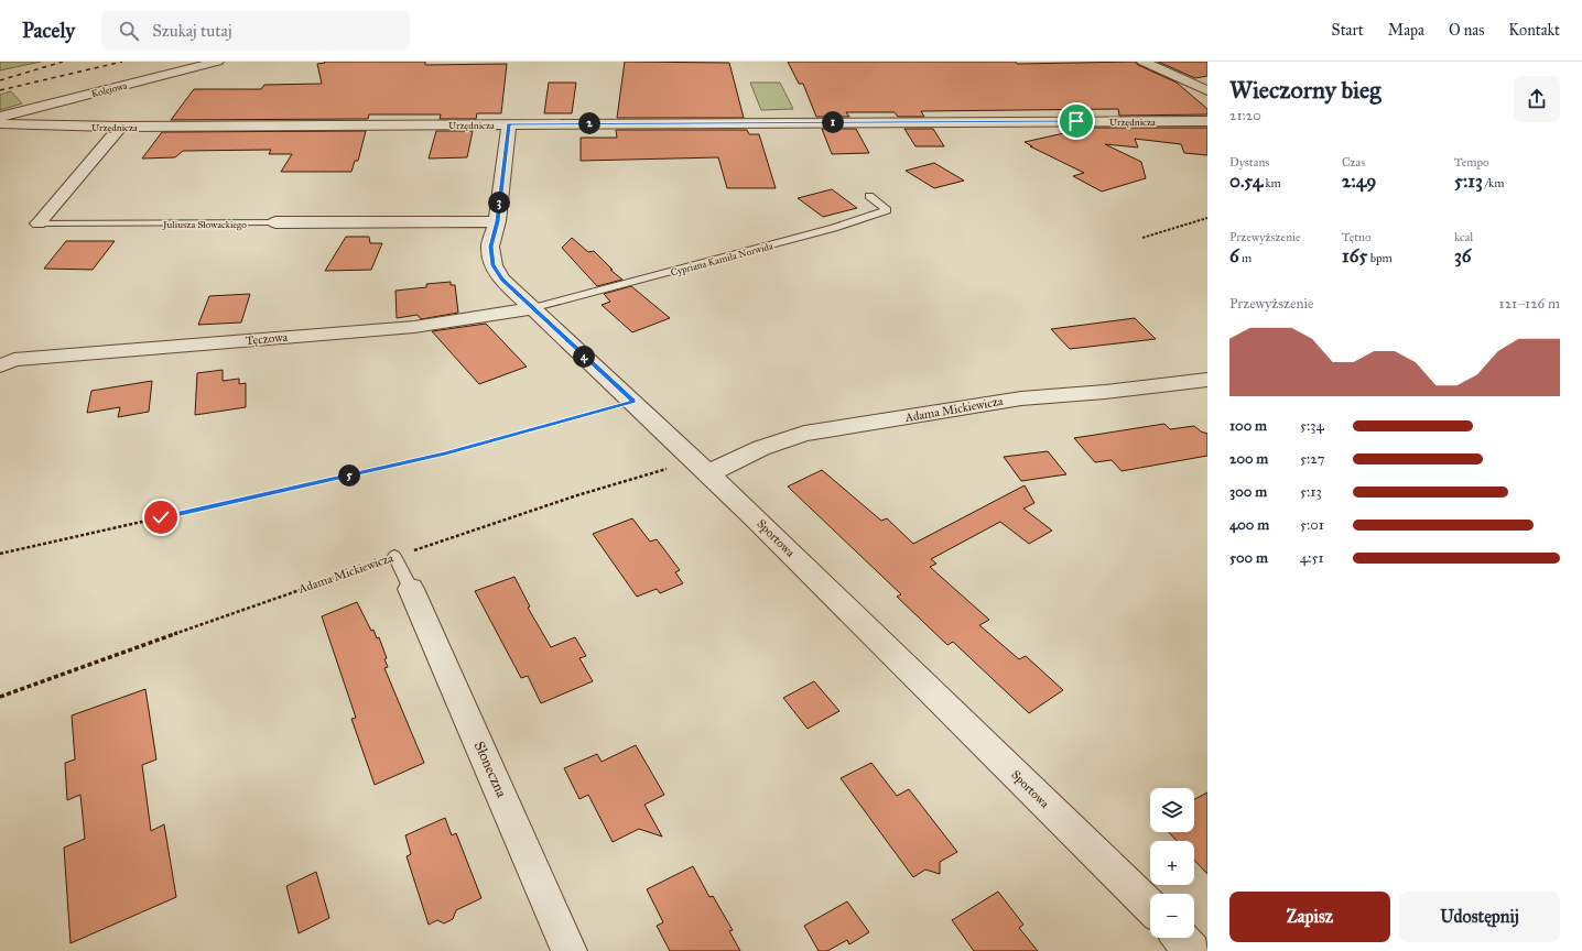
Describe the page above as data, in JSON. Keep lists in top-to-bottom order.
{
  "streets": {
    "street": [
      "Kolejowa",
      "Urzędnicza",
      "Juliusza Słowackiego",
      "Tęczowa",
      "Adama Mickiewicza",
      "Sportowa",
      "Słoneczna"
    ],
    "lane": ["Cypriana Kamila Norwida"]
  },
  "crossings": [
    ["Urzędnicza", "Juliusza Słowackiego"],
    ["Urzędnicza", "Sportowa"],
    ["Juliusza Słowackiego", "Sportowa"],
    ["Cypriana Kamila Norwida", "Tęczowa"],
    ["Cypriana Kamila Norwida", "Sportowa"],
    ["Tęczowa", "Sportowa"],
    ["Adama Mickiewicza", "Sportowa"]
  ],
  "page": {
    "header": "Pacely",
    "search": "Szukaj tutaj",
    "nav": [
      "Start",
      "Mapa",
      "O nas",
      "Kontakt"
    ],
    "heading": ["Wieczorny bieg", "21:20"],
    "pins": [
      "1",
      "2",
      "3",
      "4",
      "5"
    ],
    "stats": [
      ["Dystans", "0.54 km"],
      ["Czas", "2:49"],
      ["Tempo", "5:13 /km"],
      ["Przewyższenie", "6 m"],
      ["Tętno", "165 bpm"],
      ["kcal", "36"]
    ],
    "chart": ["Przewyższenie", "121–126 m"],
    "list": [
      {
        "name": "100 m",
        "note": "5:34"
      },
      {
        "name": "200 m",
        "note": "5:27"
      },
      {
        "name": "300 m",
        "note": "5:13"
      },
      {
        "name": "400 m",
        "note": "5:01"
      },
      {
        "name": "500 m",
        "note": "4:51"
      }
    ],
    "map_buttons": ["+", "−"],
    "buttons": ["Zapisz", "Udostępnij"]
  }
}
